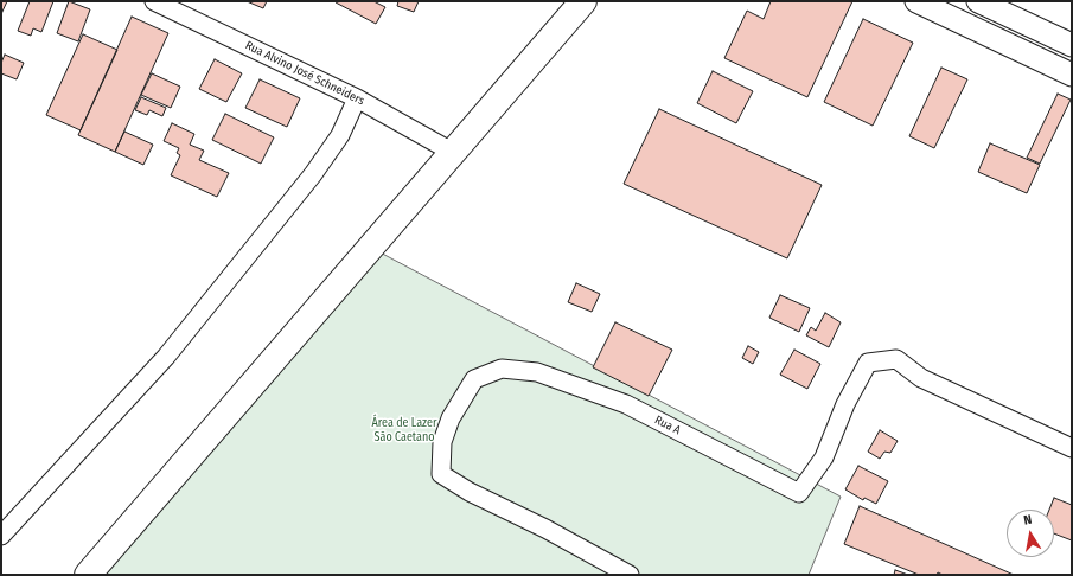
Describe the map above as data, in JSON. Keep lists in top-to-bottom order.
{
  "streets": {
    "street": ["Rua Alvino José Schneiders", "Rua A"]
  },
  "parks": ["Área de Lazer São Caetano"],
  "north": "top"
}
